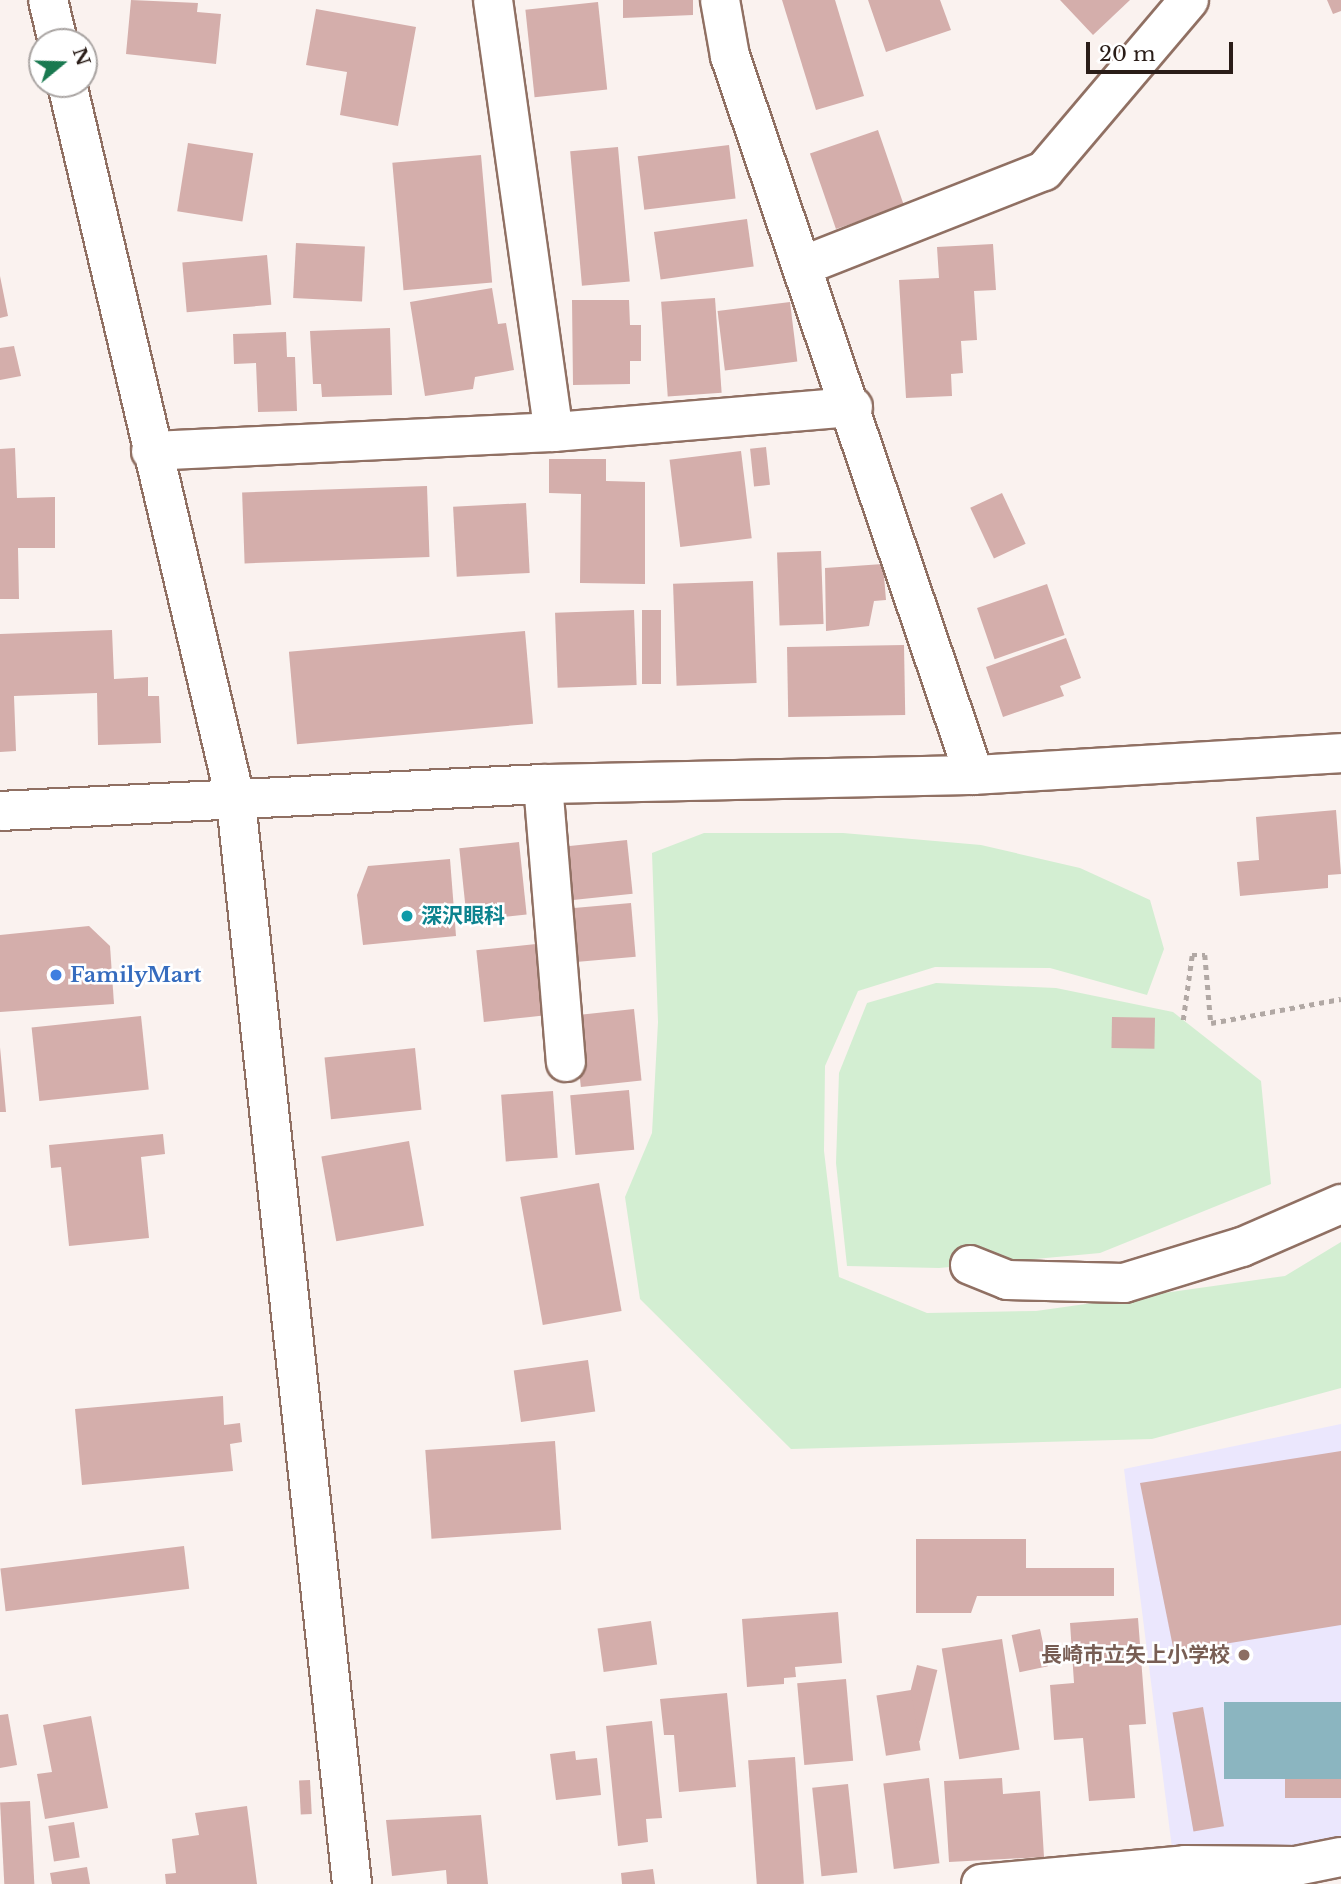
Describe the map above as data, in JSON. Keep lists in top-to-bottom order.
{
  "places": ["深沢眼科", "FamilyMart", "長崎市立矢上小学校"],
  "scale_bar": "20 m",
  "north": "right"
}
